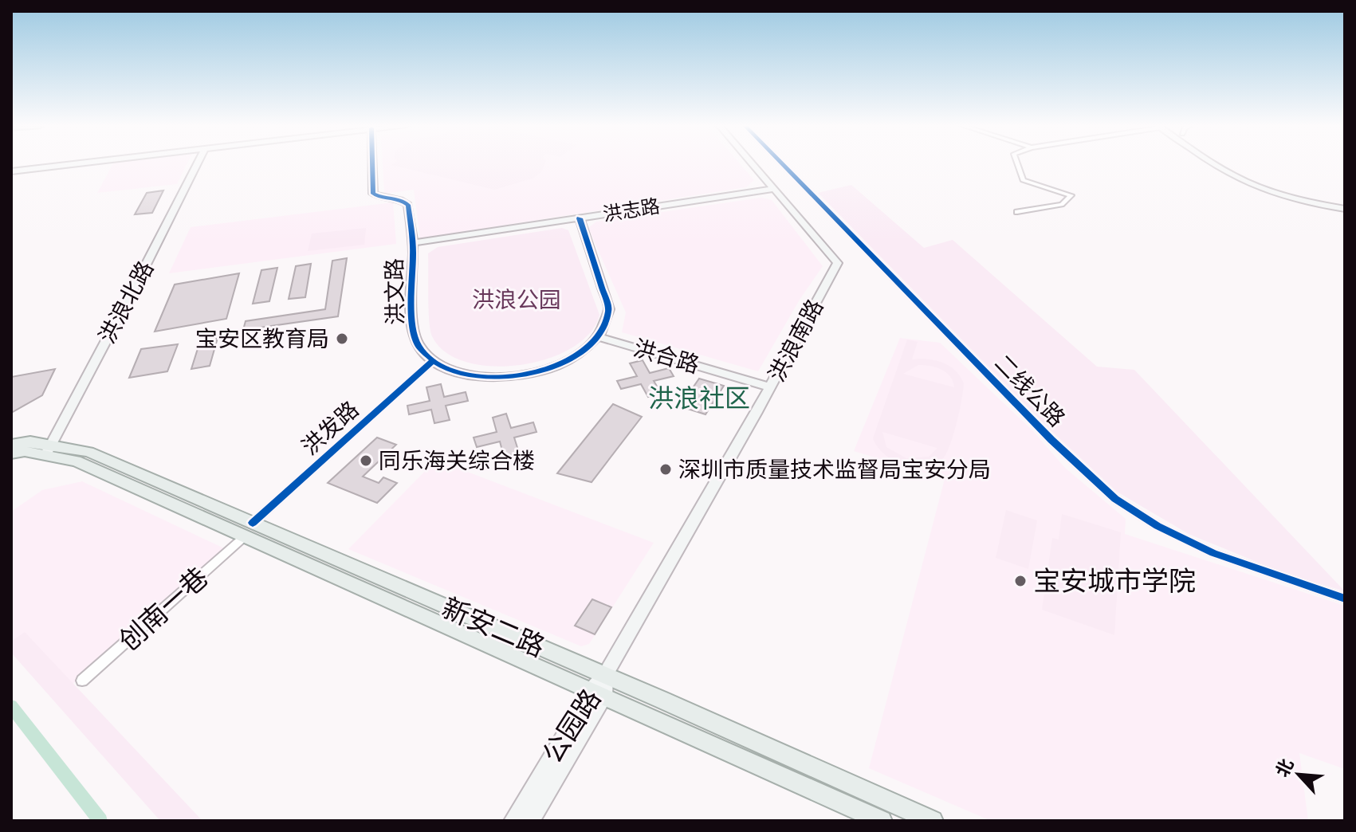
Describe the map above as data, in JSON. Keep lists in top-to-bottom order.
{
  "streets": {
    "main road": [
      "洪志路",
      "洪文路",
      "洪浪北路",
      "洪浪南路",
      "洪合路",
      "新安二路",
      "公园路"
    ],
    "street": ["二线公路", "洪发路", "创南一巷"]
  },
  "crossings": [
    ["洪志路", "洪文路"],
    ["洪志路", "洪浪南路"],
    ["洪志路", "洪合路"],
    ["洪志路", "洪发路"],
    ["洪文路", "洪合路"],
    ["洪文路", "洪发路"],
    ["洪浪北路", "新安二路"],
    ["洪浪南路", "洪合路"],
    ["洪浪南路", "新安二路"],
    ["洪浪南路", "公园路"],
    ["洪合路", "洪发路"],
    ["洪发路", "创南一巷"],
    ["洪发路", "新安二路"],
    ["创南一巷", "新安二路"],
    ["新安二路", "公园路"]
  ],
  "districts": ["洪浪社区"],
  "parks": ["洪浪公园"],
  "places": [
    "宝安区教育局",
    "同乐海关综合楼",
    "深圳市质量技术监督局宝安分局",
    "宝安城市学院"
  ],
  "north": "top left"
}
